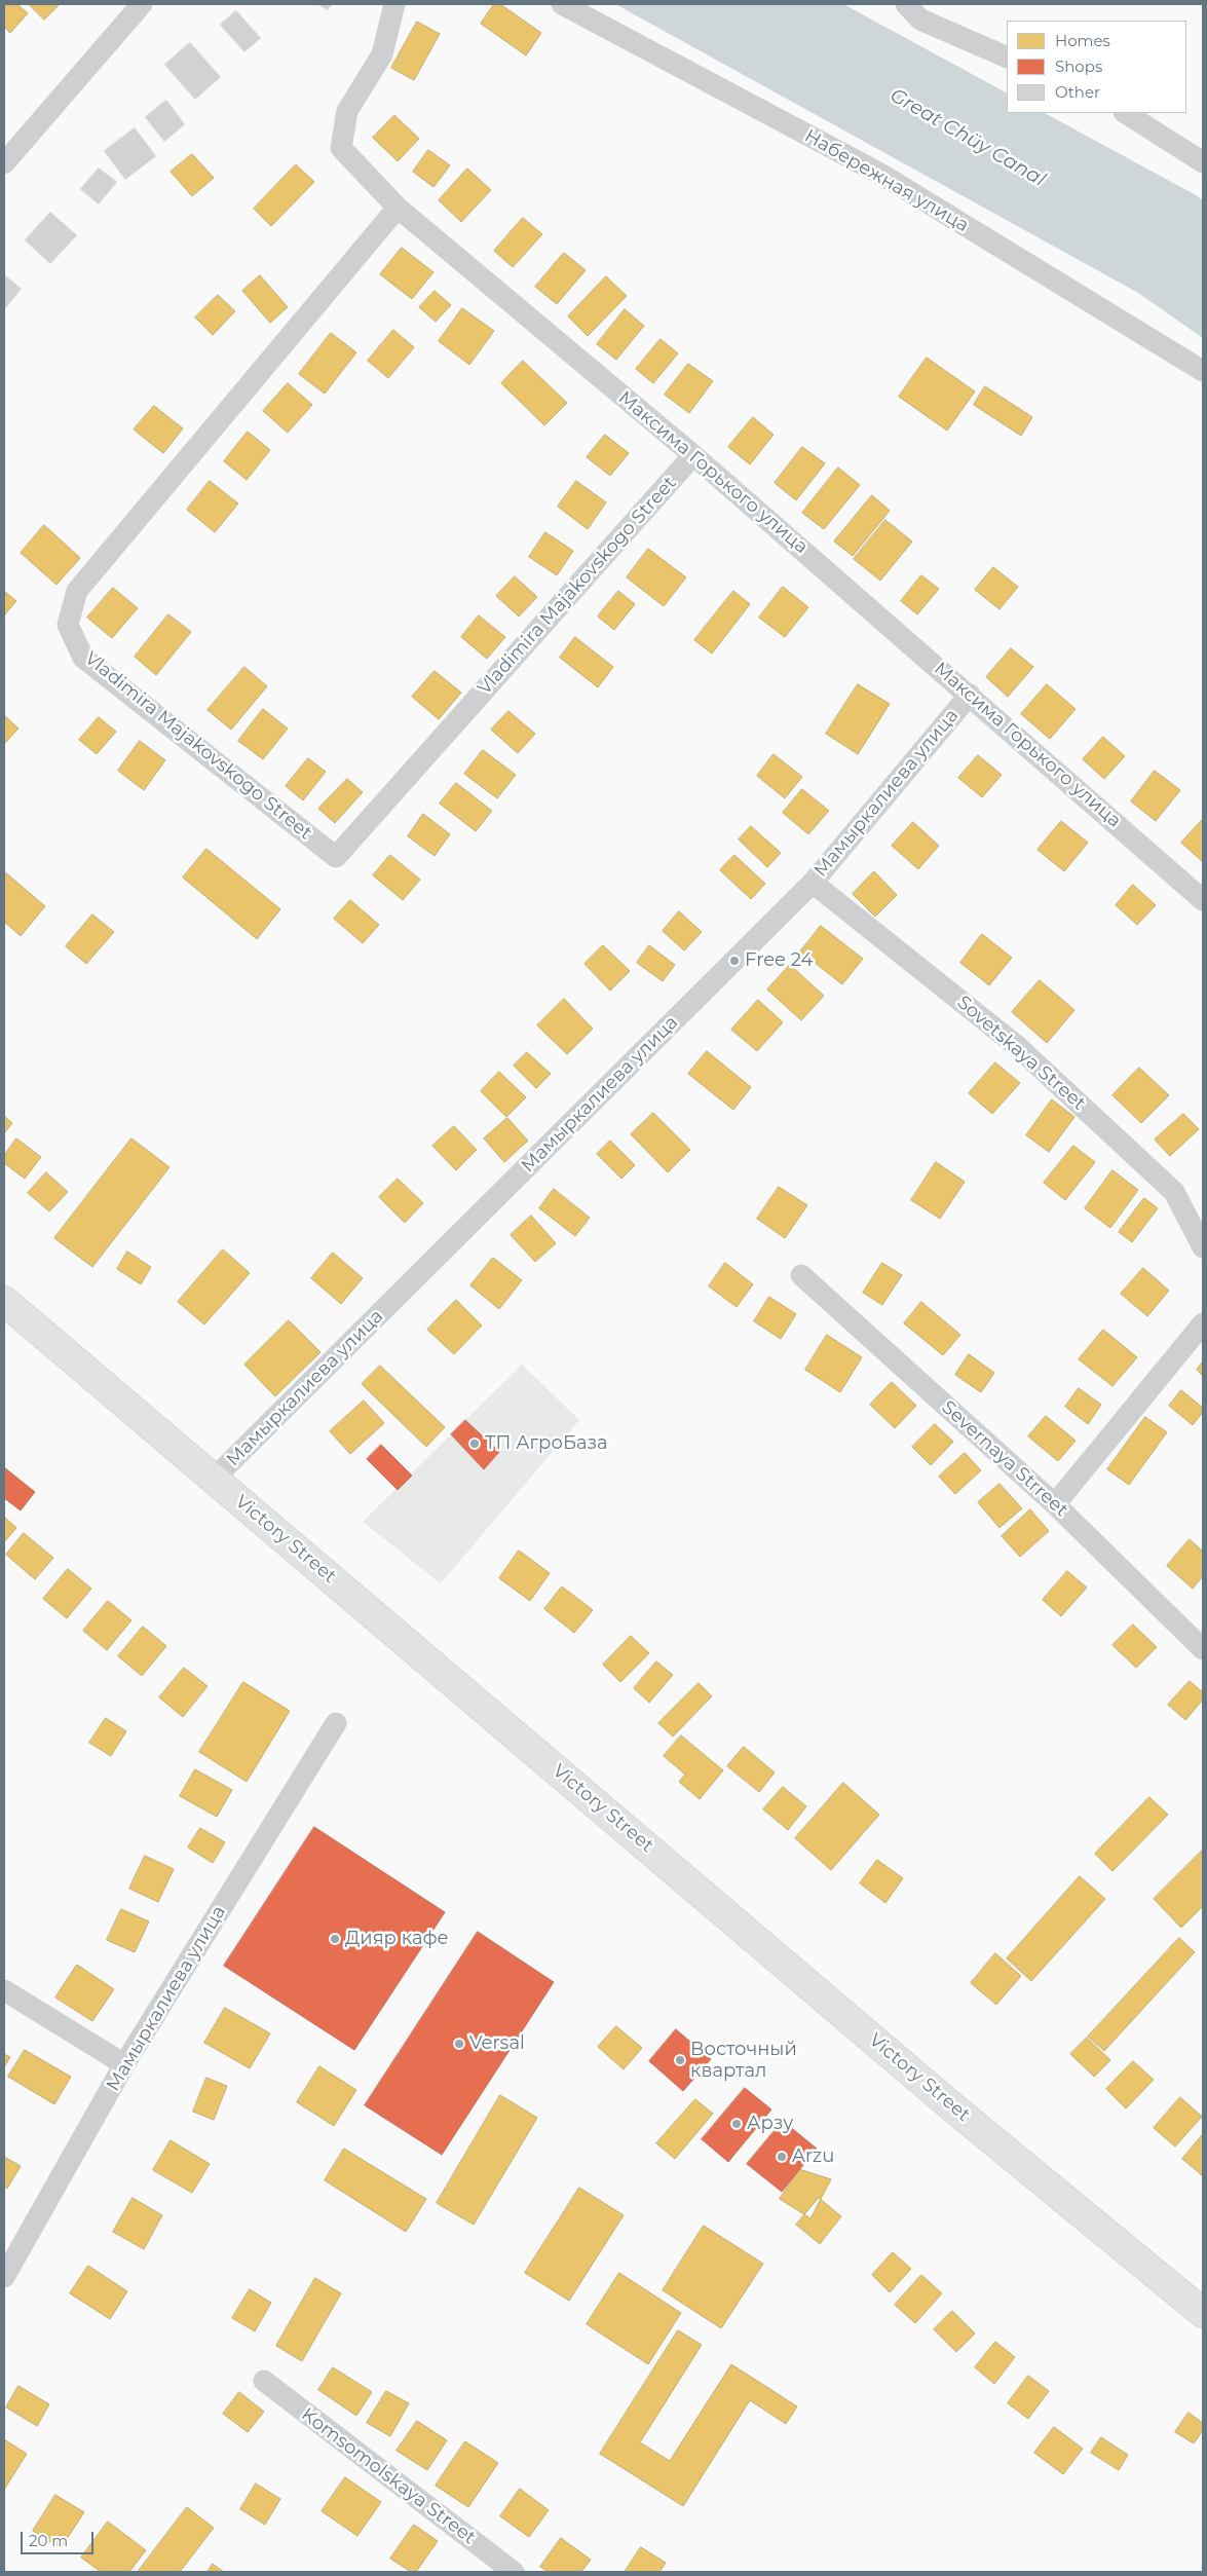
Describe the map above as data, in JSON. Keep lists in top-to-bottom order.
{
  "streets": {
    "main road": ["Victory Street"],
    "street": [
      "Набережная улица",
      "Максима Горького улица",
      "Vladimira Majakovskogo Street",
      "Мамыркалиева улица",
      "Sovetskaya Street",
      "Severnaya Strreet",
      "Komsomolskaya Street"
    ]
  },
  "crossings": [
    ["Максима Горького улица", "Vladimira Majakovskogo Street"],
    ["Максима Горького улица", "Мамыркалиева улица"],
    ["Мамыркалиева улица", "Sovetskaya Street"],
    ["Мамыркалиева улица", "Victory Street"]
  ],
  "water": ["Great Chüy Canal"],
  "places": [
    "Free 24",
    "ТП АгроБаза",
    "Дияр кафе",
    "Versal",
    "Восточный квартал",
    "Арзу",
    "Arzu"
  ],
  "legend": ["Homes", "Shops", "Other"],
  "scale_bar": "20 m"
}
